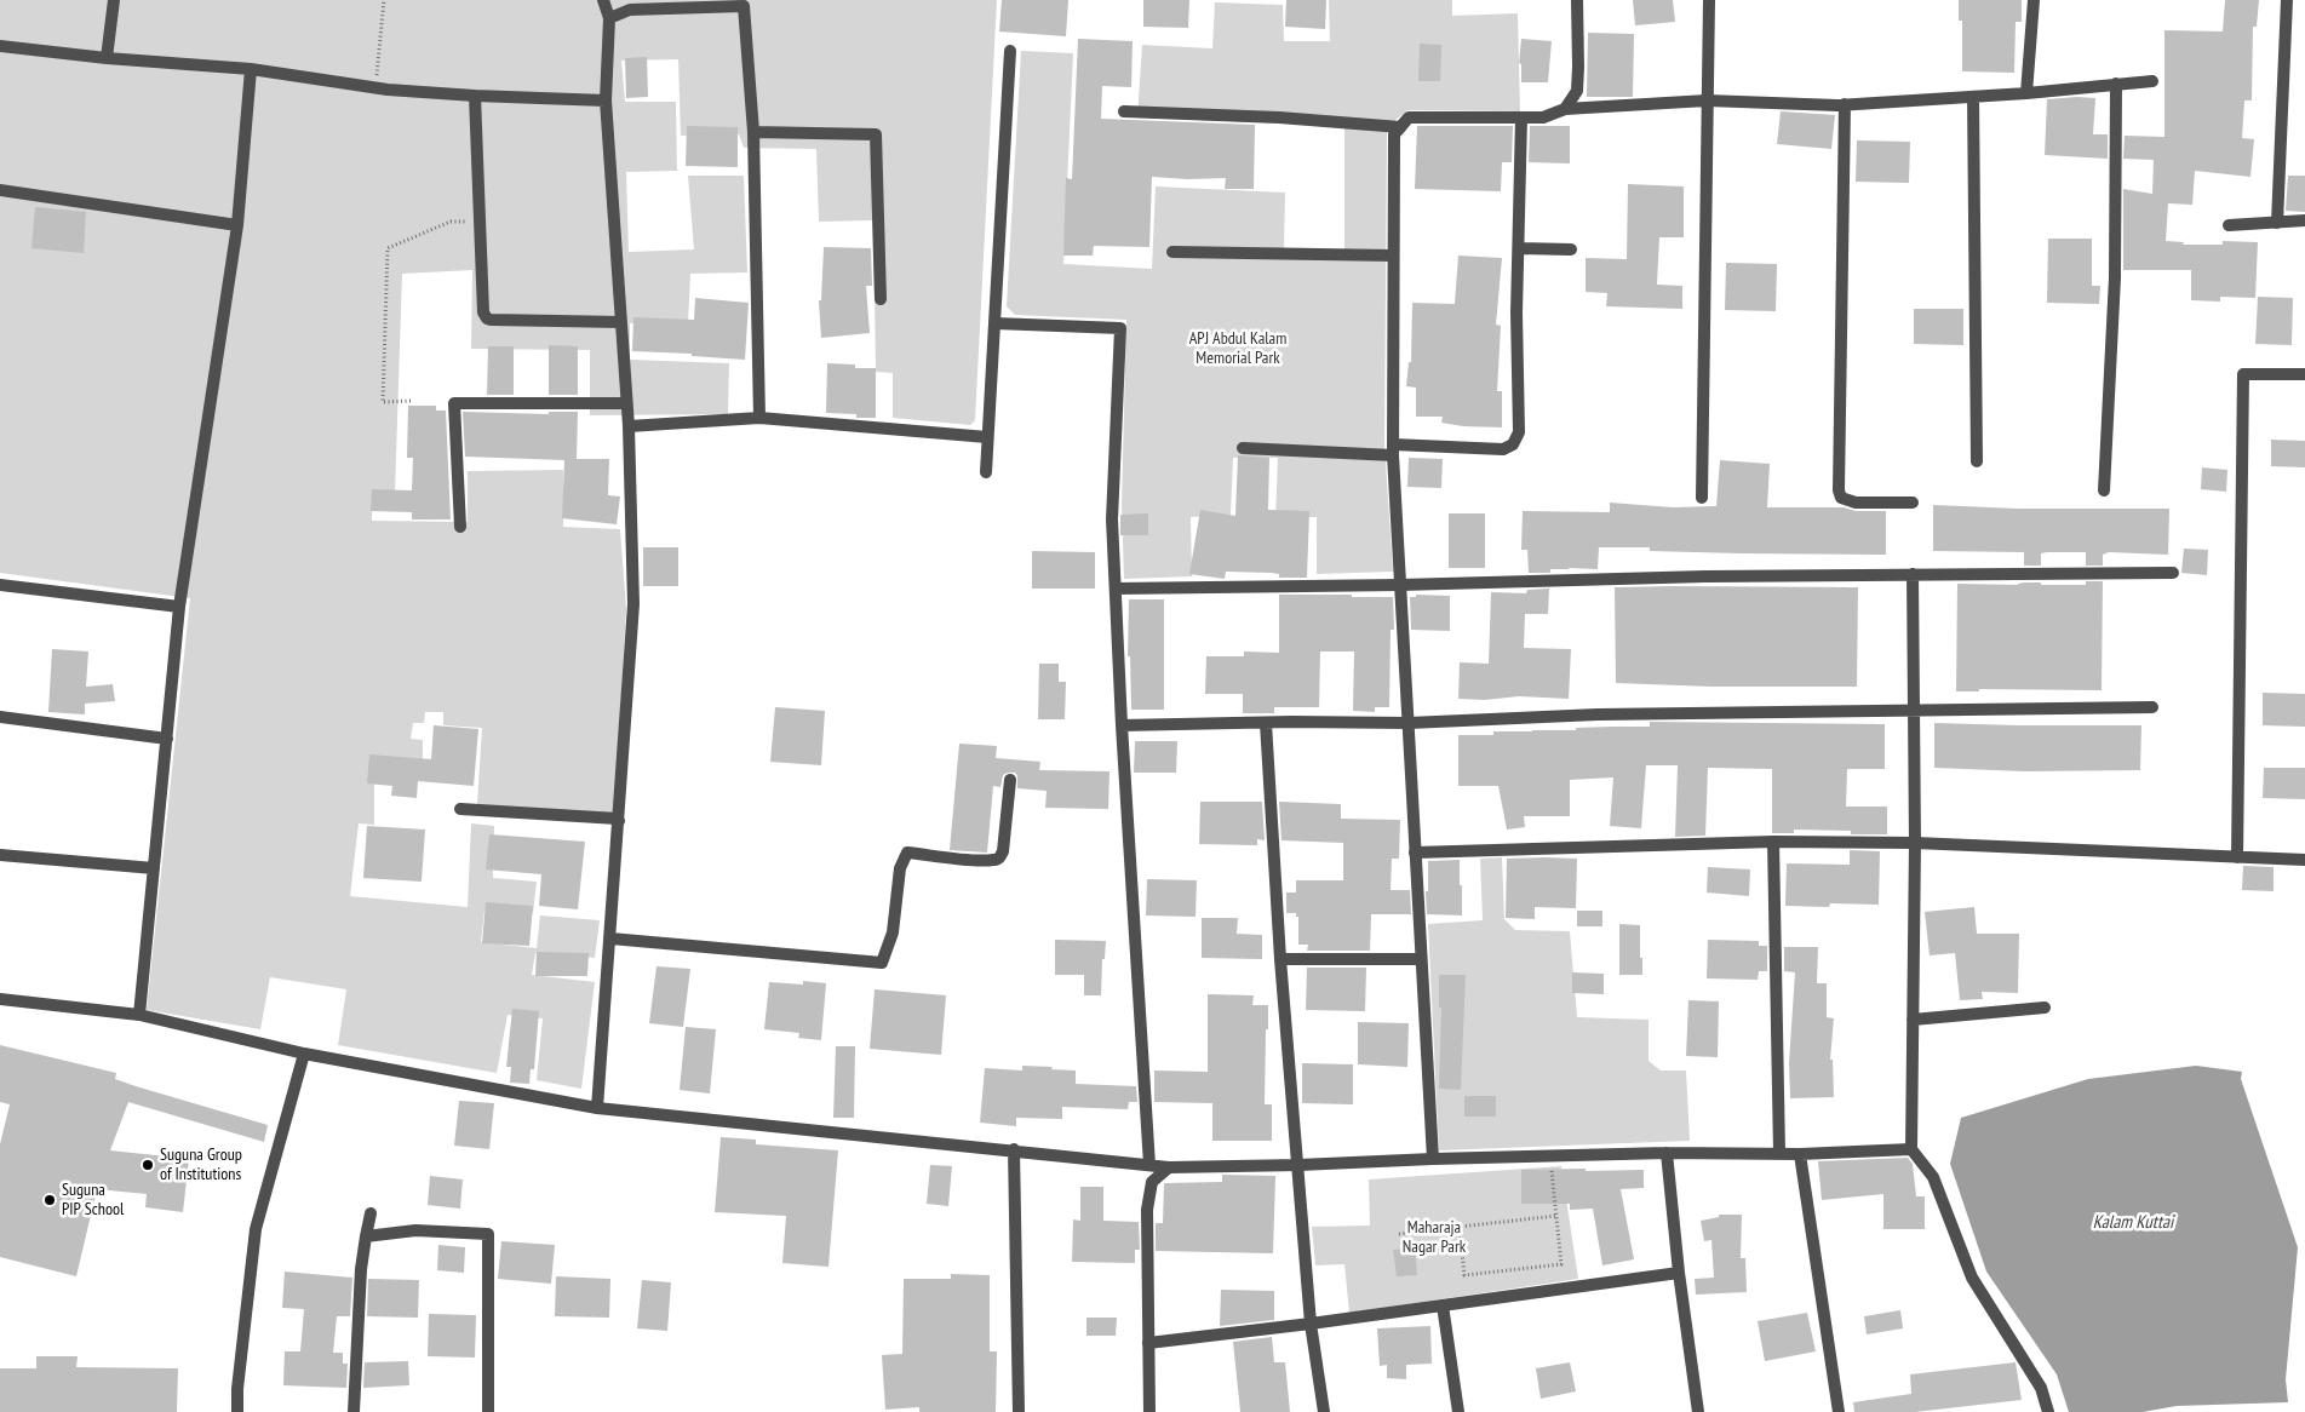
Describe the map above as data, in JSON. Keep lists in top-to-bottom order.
{
  "water": ["Kalam Kuttai"],
  "parks": ["APJ Abdul Kalam Memorial Park", "Maharaja Nagar Park"],
  "places": ["Suguna Group of Institutions", "Suguna PIP School"]
}
